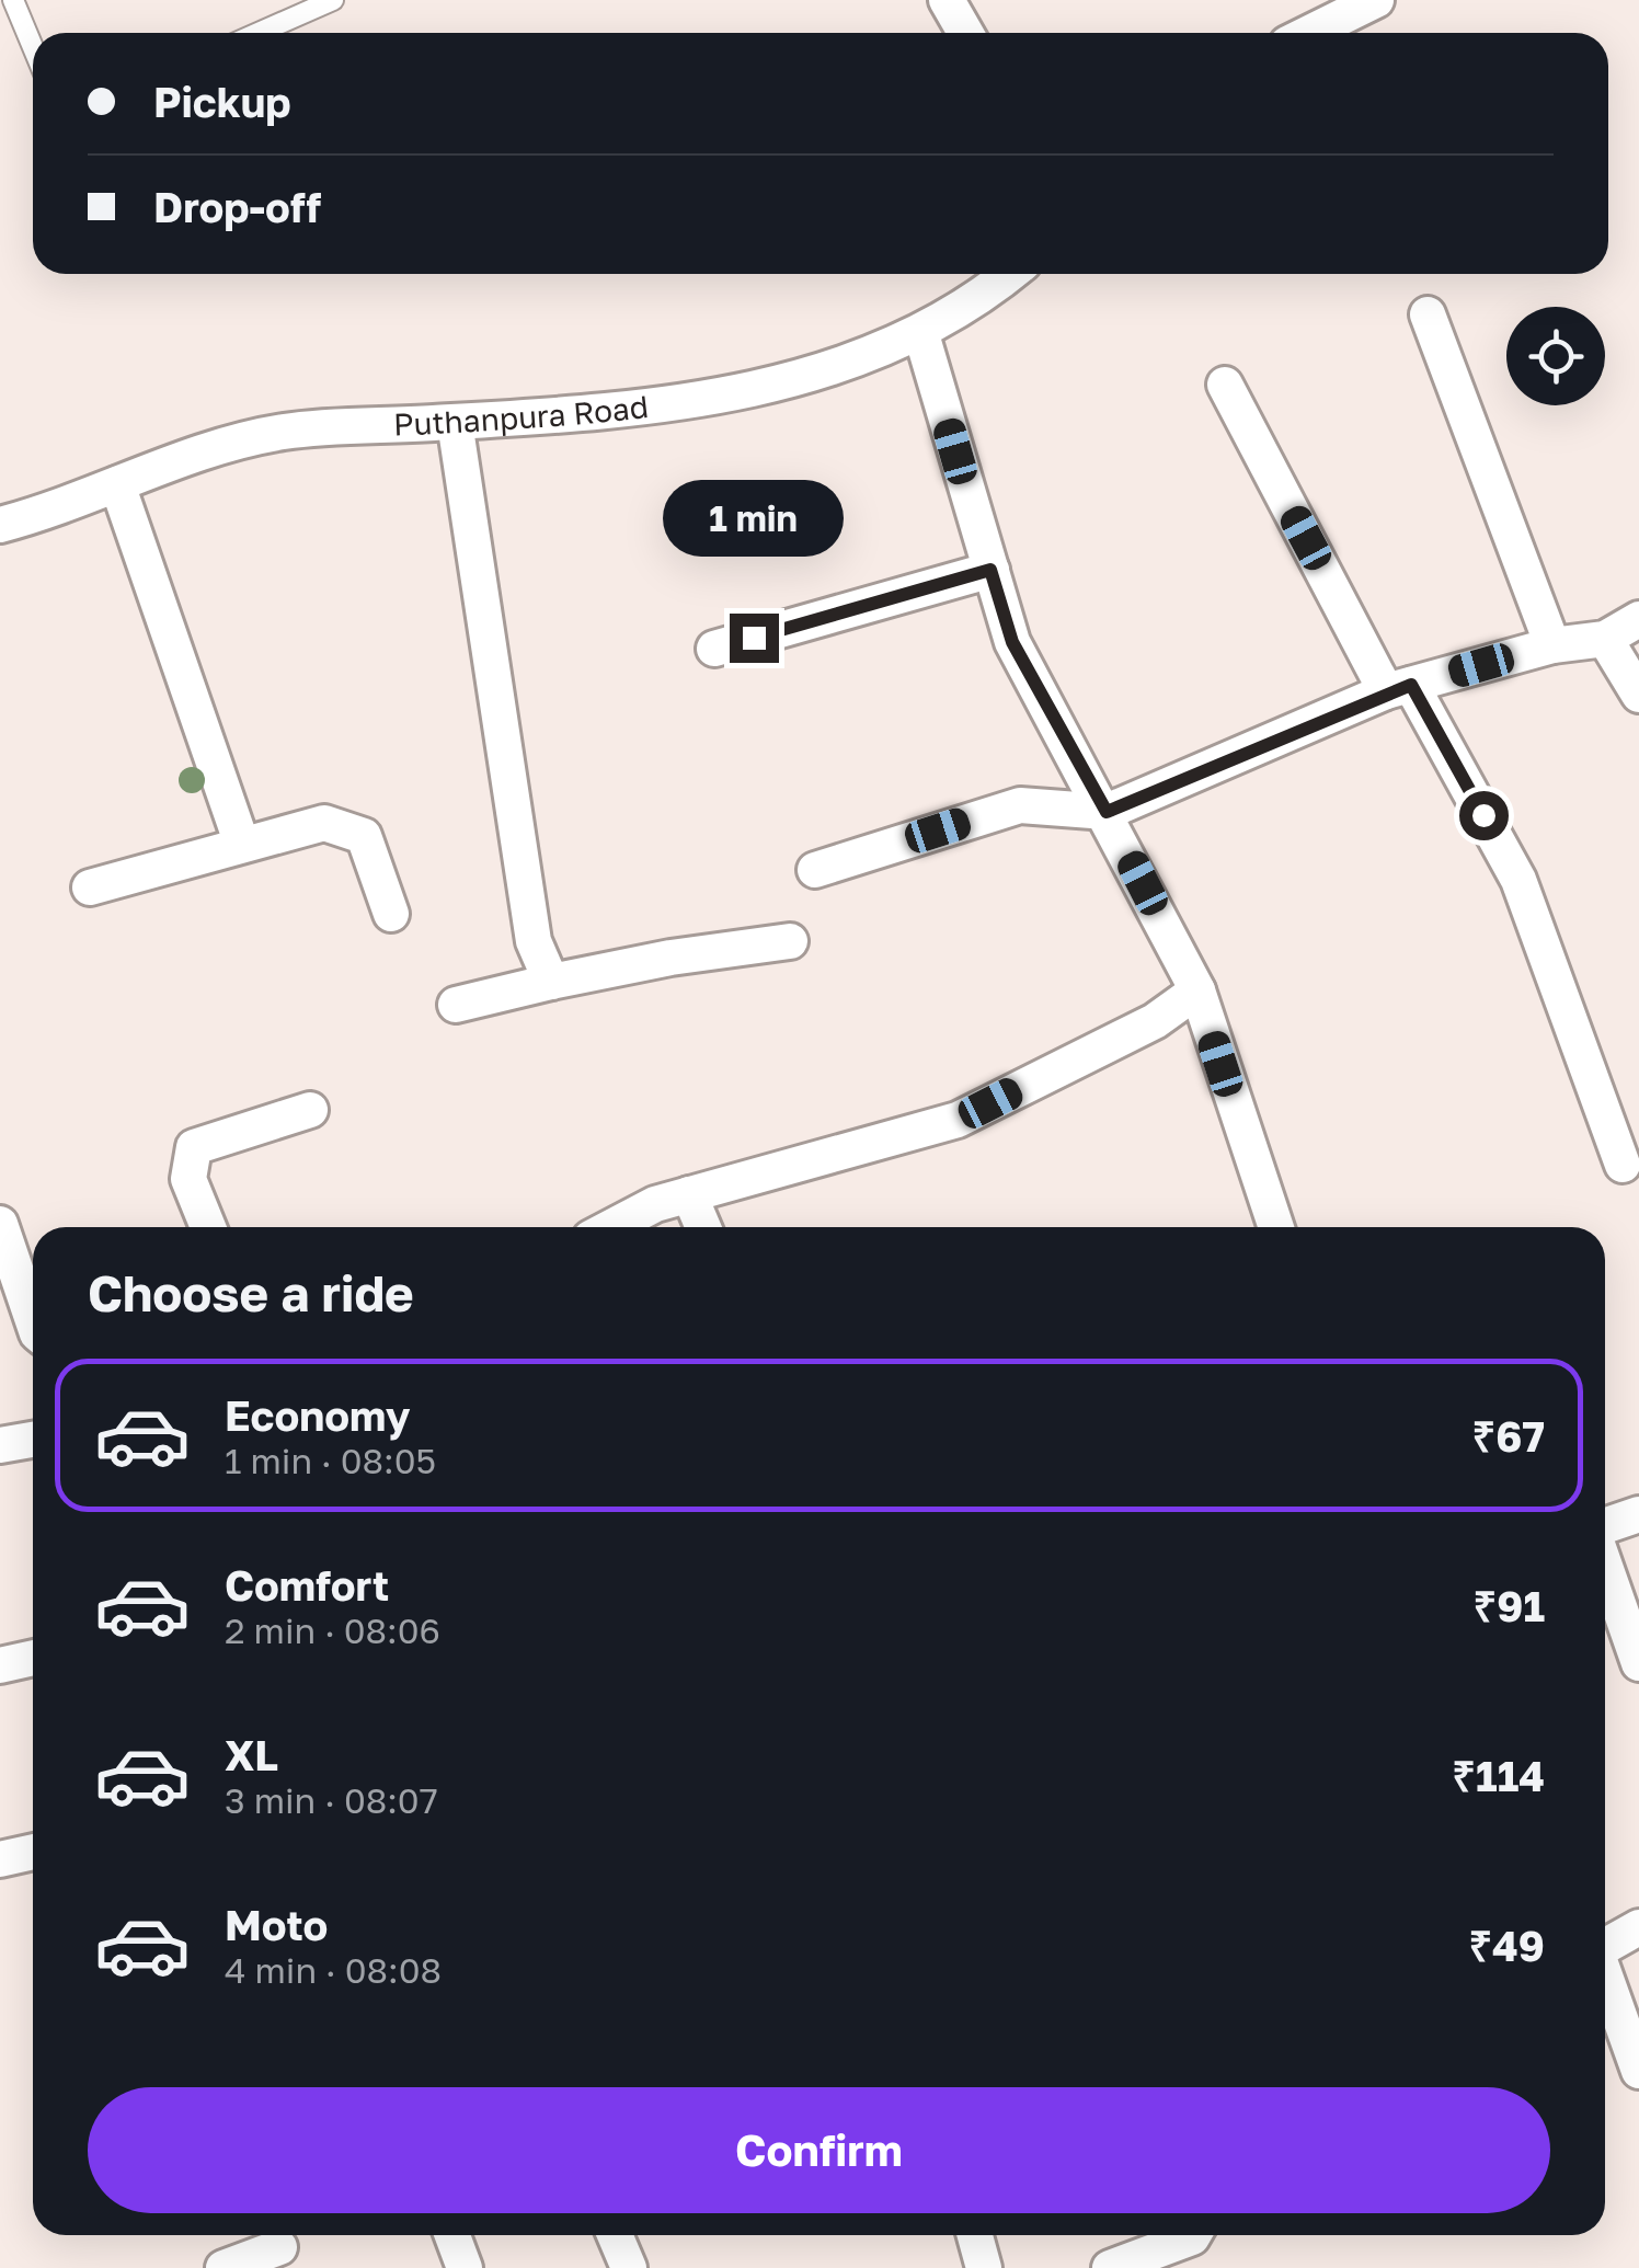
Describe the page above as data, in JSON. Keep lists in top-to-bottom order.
{
  "streets": {
    "street": ["Puthanpura Road"]
  },
  "page": {
    "banner": ["Pickup", "Drop-off"],
    "bubble": "1 min",
    "heading": "Choose a ride",
    "list": [
      {
        "name": "Economy",
        "note": "1 min · 08:05",
        "value": "₹67"
      },
      {
        "name": "Comfort",
        "note": "2 min · 08:06",
        "value": "₹91"
      },
      {
        "name": "XL",
        "note": "3 min · 08:07",
        "value": "₹114"
      },
      {
        "name": "Moto",
        "note": "4 min · 08:08",
        "value": "₹49"
      }
    ],
    "buttons": "Confirm"
  }
}
